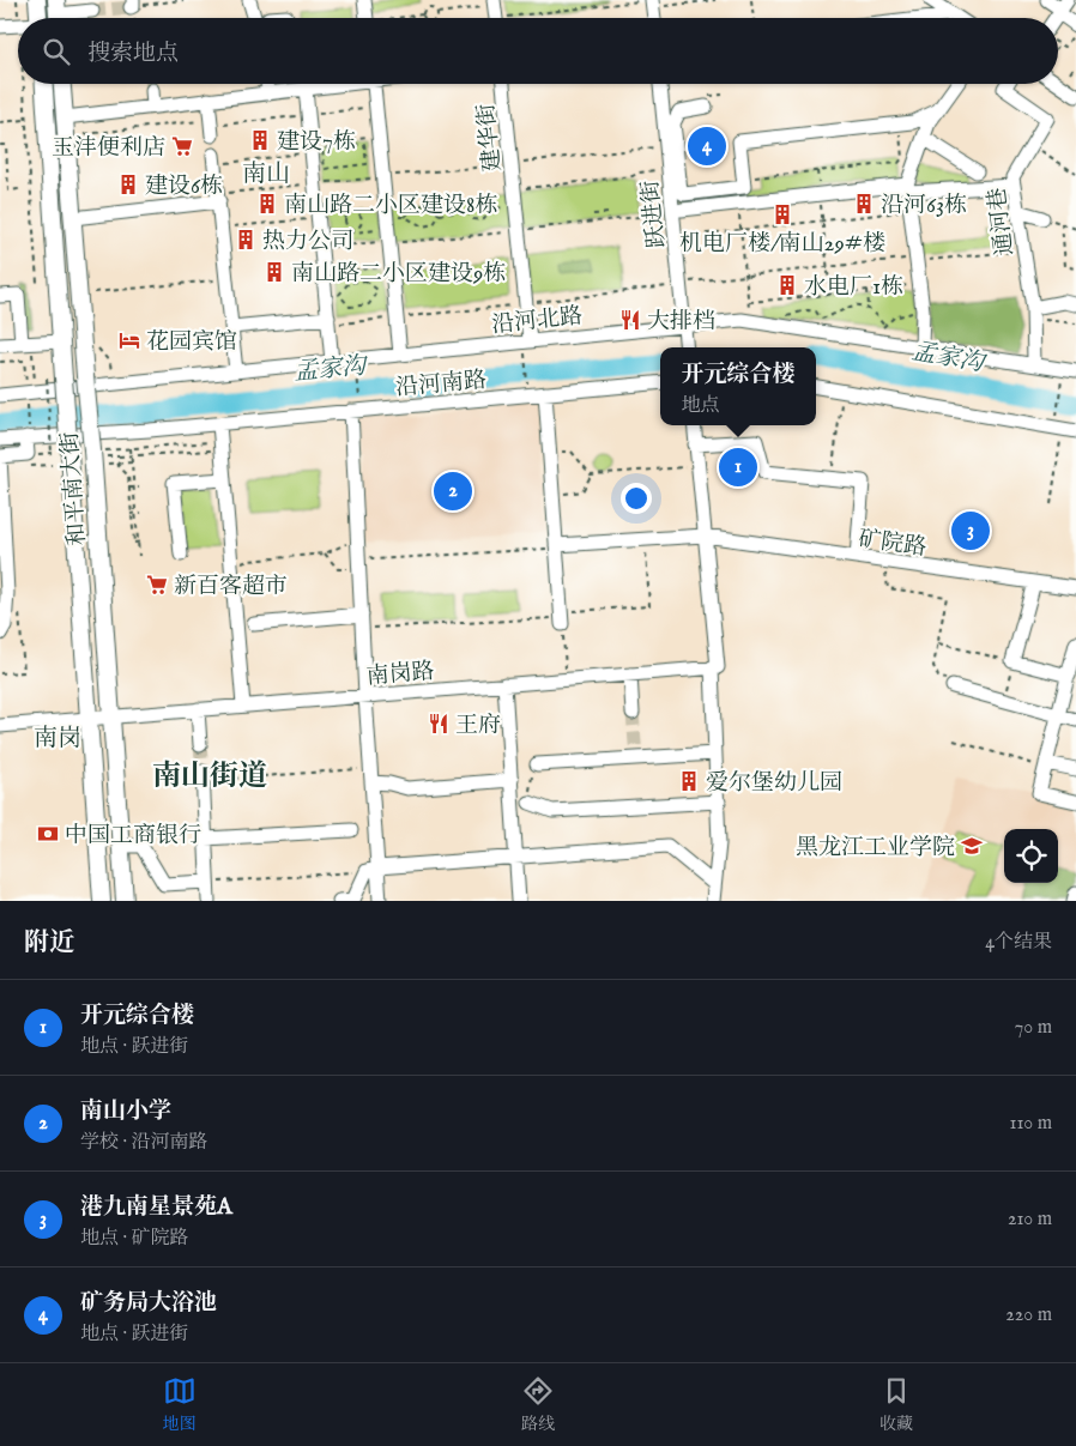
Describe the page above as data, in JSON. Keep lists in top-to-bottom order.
{
  "streets": {
    "main road": ["和平南大街"],
    "street": [
      "建华街",
      "跃进街",
      "通河巷",
      "沿河北路",
      "沿河南路",
      "矿院路",
      "南岗路"
    ]
  },
  "crossings": [
    ["建华街", "沿河北路"],
    ["跃进街", "沿河北路"],
    ["通河巷", "沿河北路"],
    ["和平南大街", "南岗路"]
  ],
  "districts": ["南山", "南岗", "南山街道"],
  "water": ["孟家沟"],
  "places": {
    "building": [
      "建设7栋",
      "建设6栋",
      "南山路二小区建设8栋",
      "沿河63栋",
      "机电厂楼/南山29#楼",
      "热力公司",
      "南山路二小区建设9栋",
      "水电厂1栋",
      "爱尔堡幼儿园"
    ],
    "supermarket": ["玉沣便利店", "新百客超市"],
    "restaurant": ["大排档", "王府"],
    "hotel": ["花园宾馆"],
    "bank": ["中国工商银行"],
    "school or university": ["黑龙江工业学院"]
  },
  "page": {
    "search": "搜索地点",
    "pins": [
      "4",
      "1",
      "2",
      "3"
    ],
    "popup": ["开元综合楼", "地点"],
    "heading": ["附近", "4个结果"],
    "list": [
      {
        "mark": "1",
        "name": "开元综合楼",
        "note": "地点 · 跃进街",
        "value": "70 m"
      },
      {
        "mark": "2",
        "name": "南山小学",
        "note": "学校 · 沿河南路",
        "value": "110 m"
      },
      {
        "mark": "3",
        "name": "港九南星景苑A",
        "note": "地点 · 矿院路",
        "value": "210 m"
      },
      {
        "mark": "4",
        "name": "矿务局大浴池",
        "note": "地点 · 跃进街",
        "value": "220 m"
      }
    ],
    "nav": ["地图", "路线", "收藏"]
  }
}
